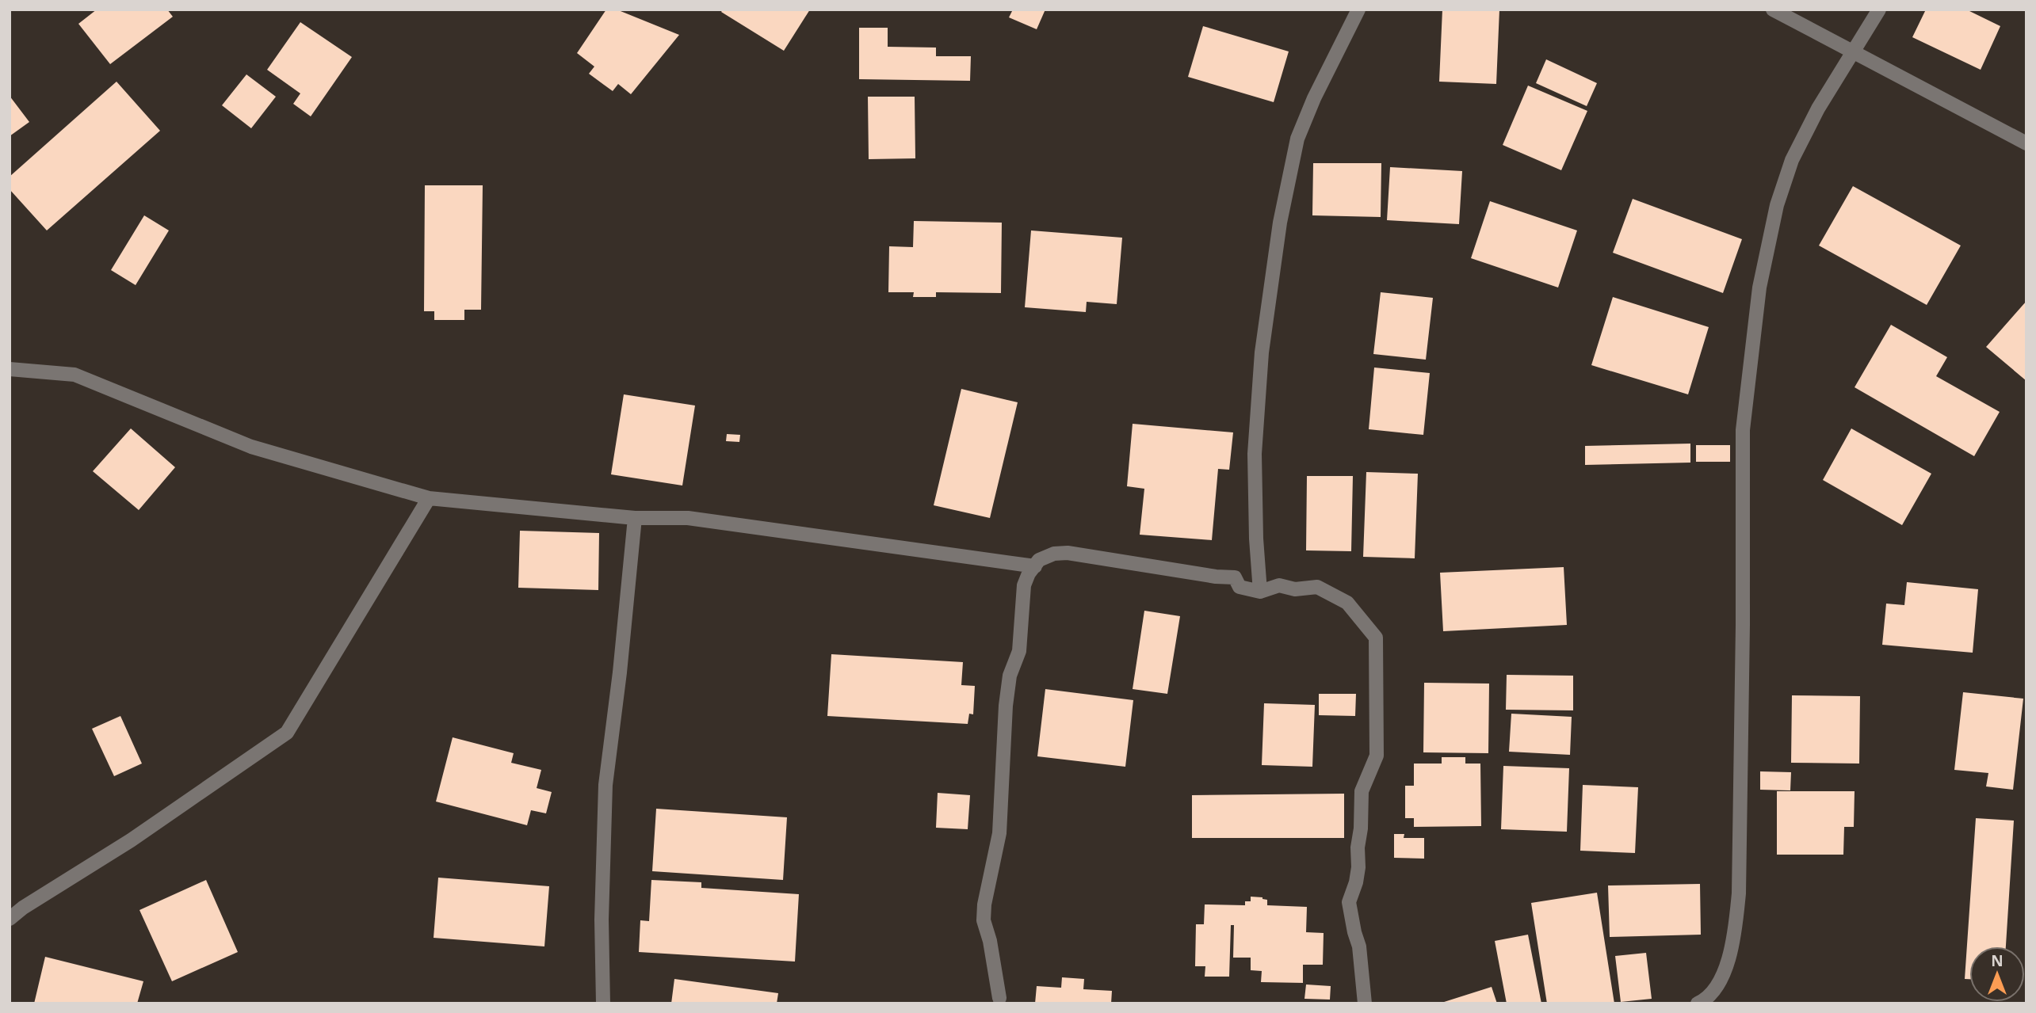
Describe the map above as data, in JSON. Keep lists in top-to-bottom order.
{
  "north": "top"
}
